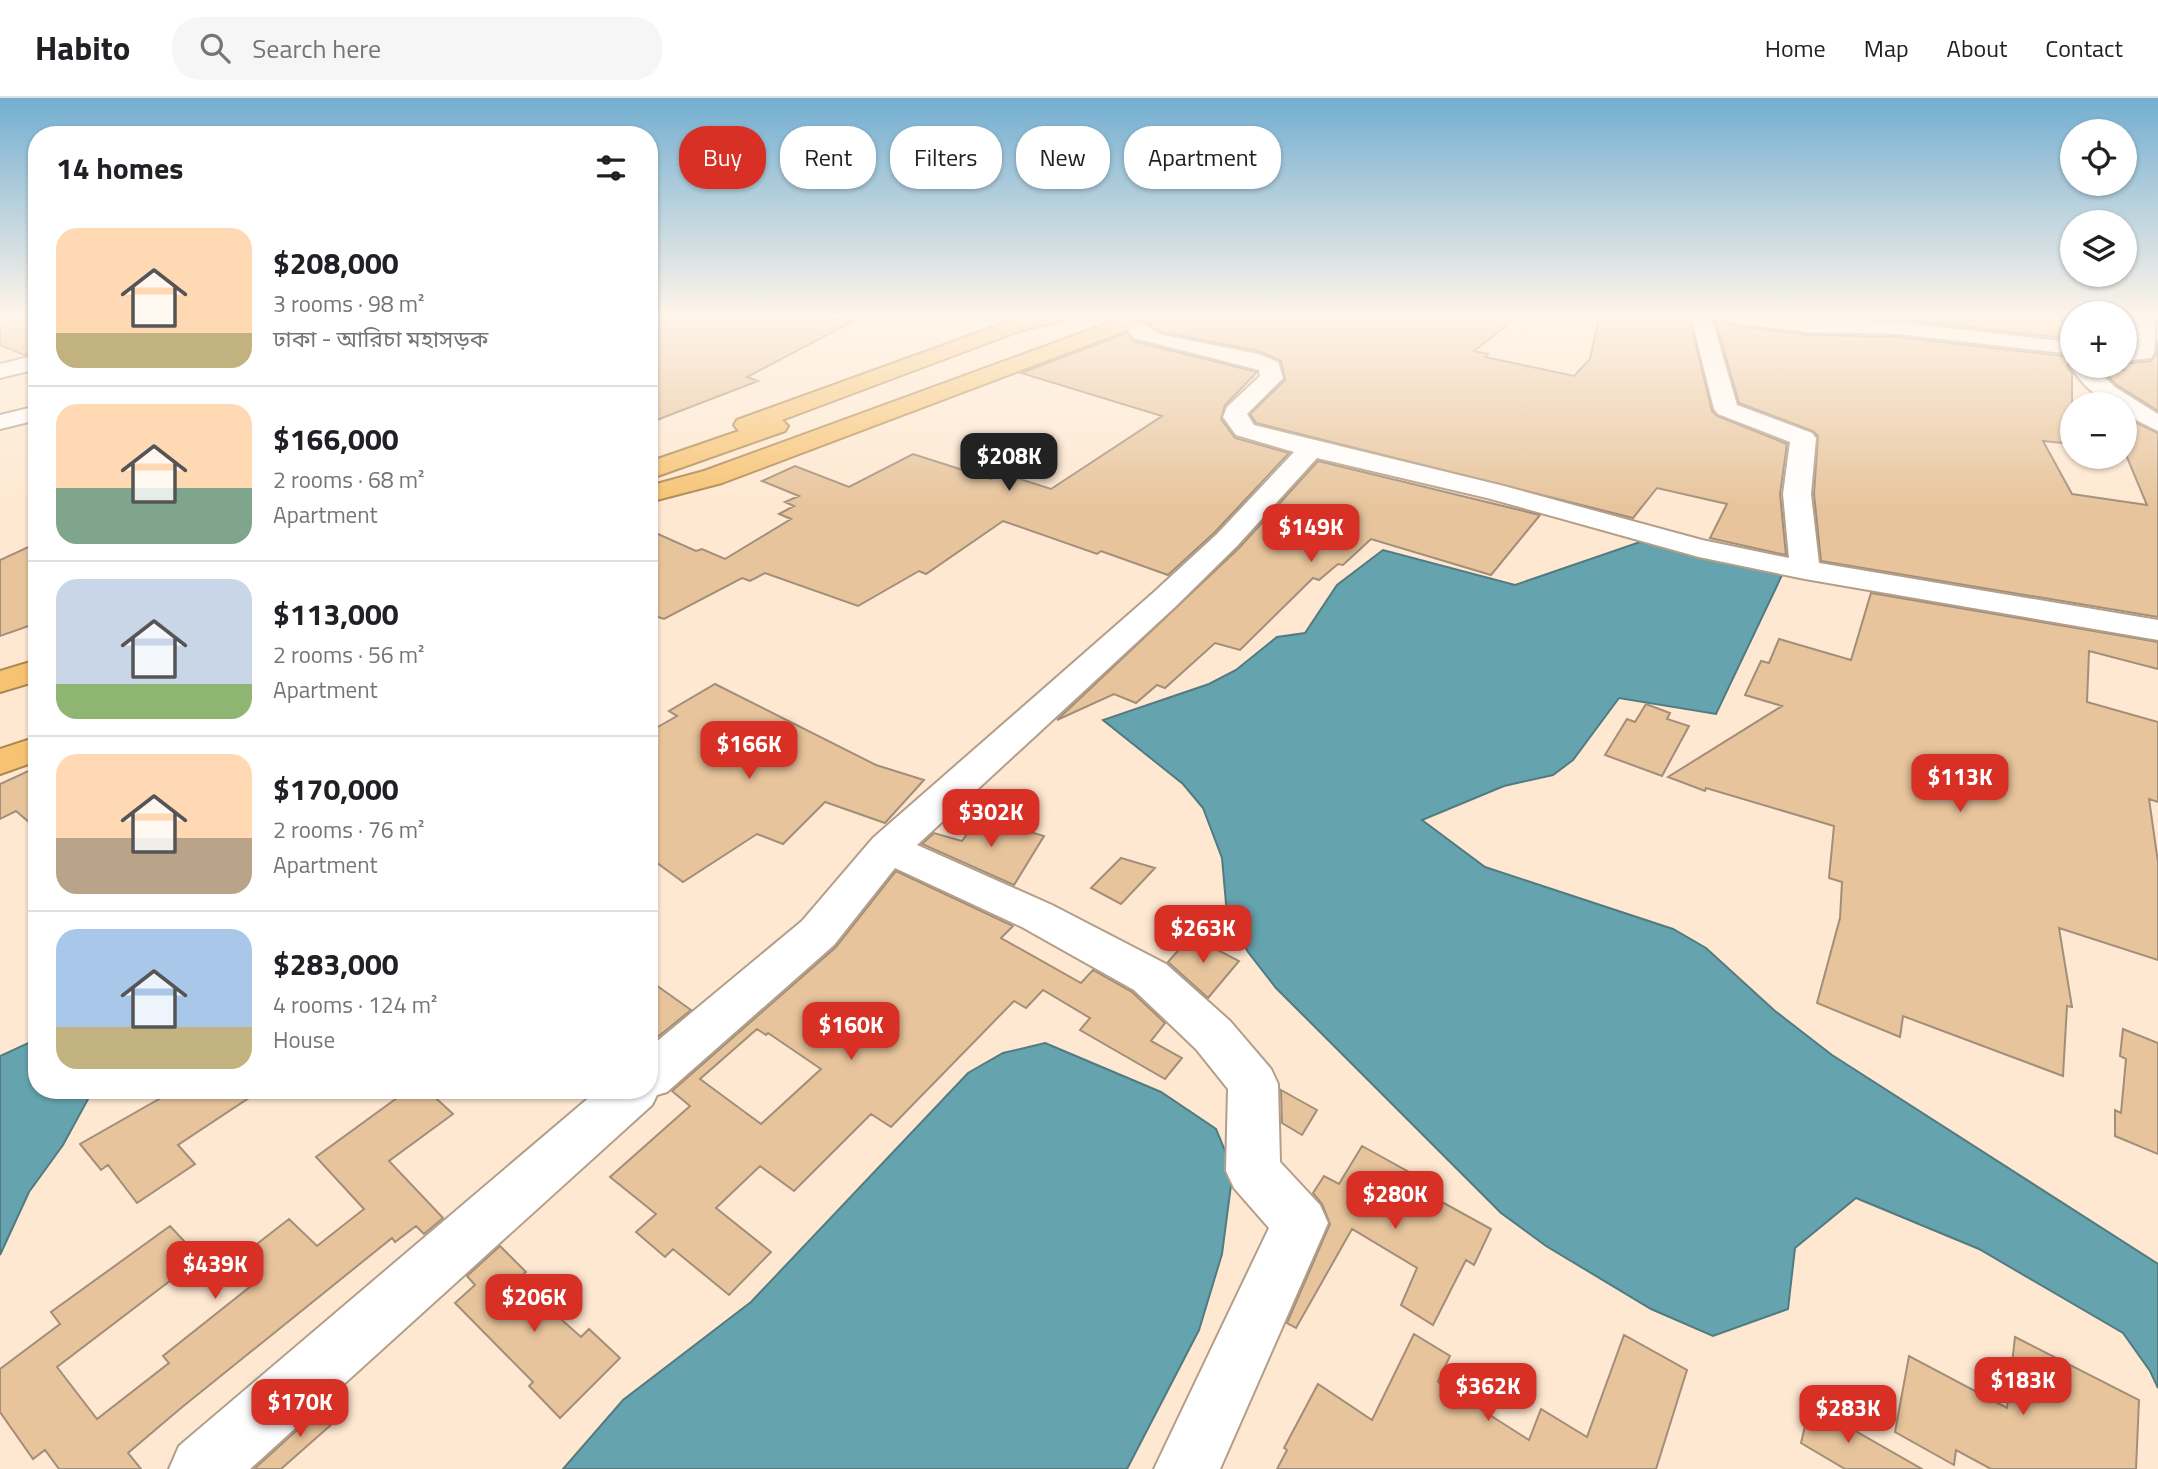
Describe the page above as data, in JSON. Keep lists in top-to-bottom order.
{
  "page": {
    "header": "Habito",
    "search": "Search here",
    "nav": [
      "Home",
      "Map",
      "About",
      "Contact"
    ],
    "map_buttons": ["+", "−"],
    "chip": [
      "Buy",
      "Rent",
      "Filters",
      "New",
      "Apartment"
    ],
    "heading": "14 homes",
    "list": [
      {
        "name": "$208,000",
        "note": "3 rooms · 98 m² · ঢাকা - আরিচা মহাসড়ক"
      },
      {
        "name": "$166,000",
        "note": "2 rooms · 68 m² · Apartment"
      },
      {
        "name": "$113,000",
        "note": "2 rooms · 56 m² · Apartment"
      },
      {
        "name": "$170,000",
        "note": "2 rooms · 76 m² · Apartment"
      },
      {
        "name": "$283,000",
        "note": "4 rooms · 124 m² · House"
      }
    ],
    "price": [
      "$208K",
      "$149K",
      "$166K",
      "$113K",
      "$302K",
      "$263K",
      "$160K",
      "$280K",
      "$439K",
      "$206K",
      "$183K",
      "$362K",
      "$170K",
      "$283K"
    ]
  }
}
